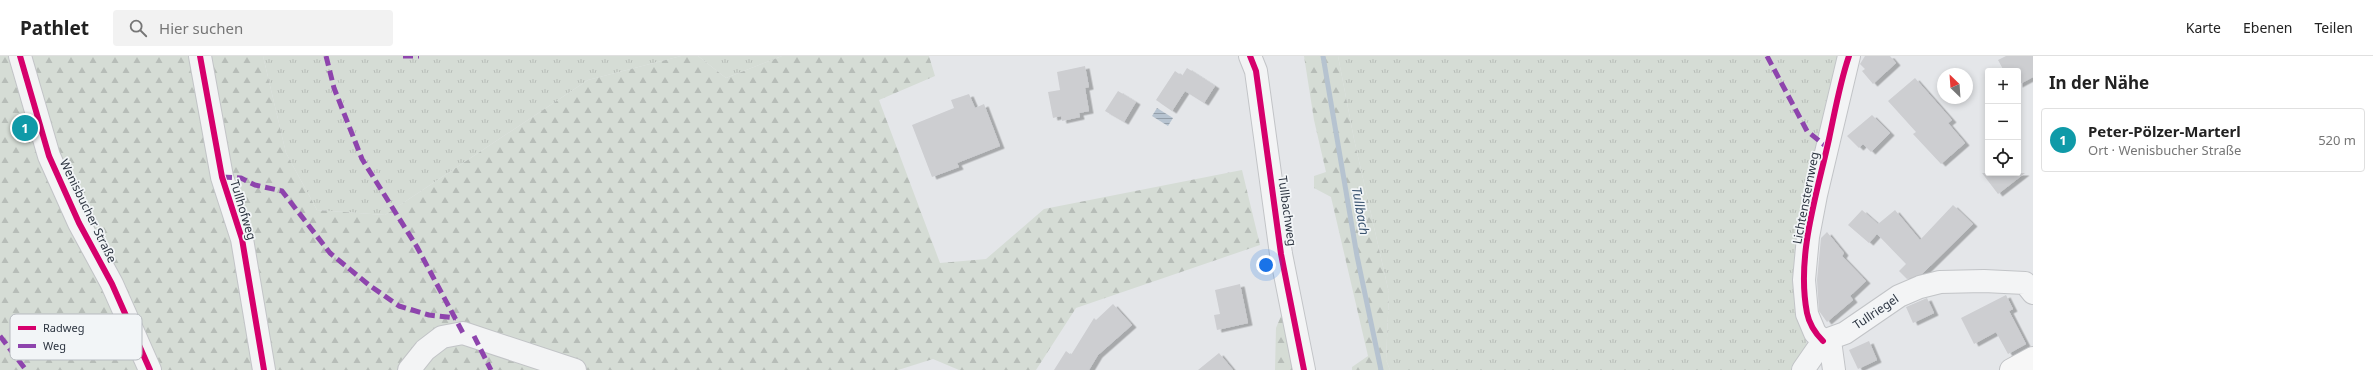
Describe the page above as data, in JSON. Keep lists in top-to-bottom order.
{
  "streets": {
    "street": [
      "Lichtensternweg",
      "Tullhofweg",
      "Wenisbucher Straße",
      "Tullbachweg",
      "Tullriegel"
    ]
  },
  "crossings": [
    ["Lichtensternweg", "Tullriegel"]
  ],
  "water": ["Tullbach"],
  "legend": ["Radweg", "Weg"],
  "north": "top left",
  "page": {
    "header": "Pathlet",
    "search": "Hier suchen",
    "nav": ["Karte", "Ebenen", "Teilen"],
    "heading": "In der Nähe",
    "map_buttons": ["+", "−"],
    "list": [
      {
        "mark": "1",
        "name": "Peter-Pölzer-Marterl",
        "note": "Ort · Wenisbucher Straße",
        "value": "520 m"
      }
    ],
    "pins": "1"
  }
}
